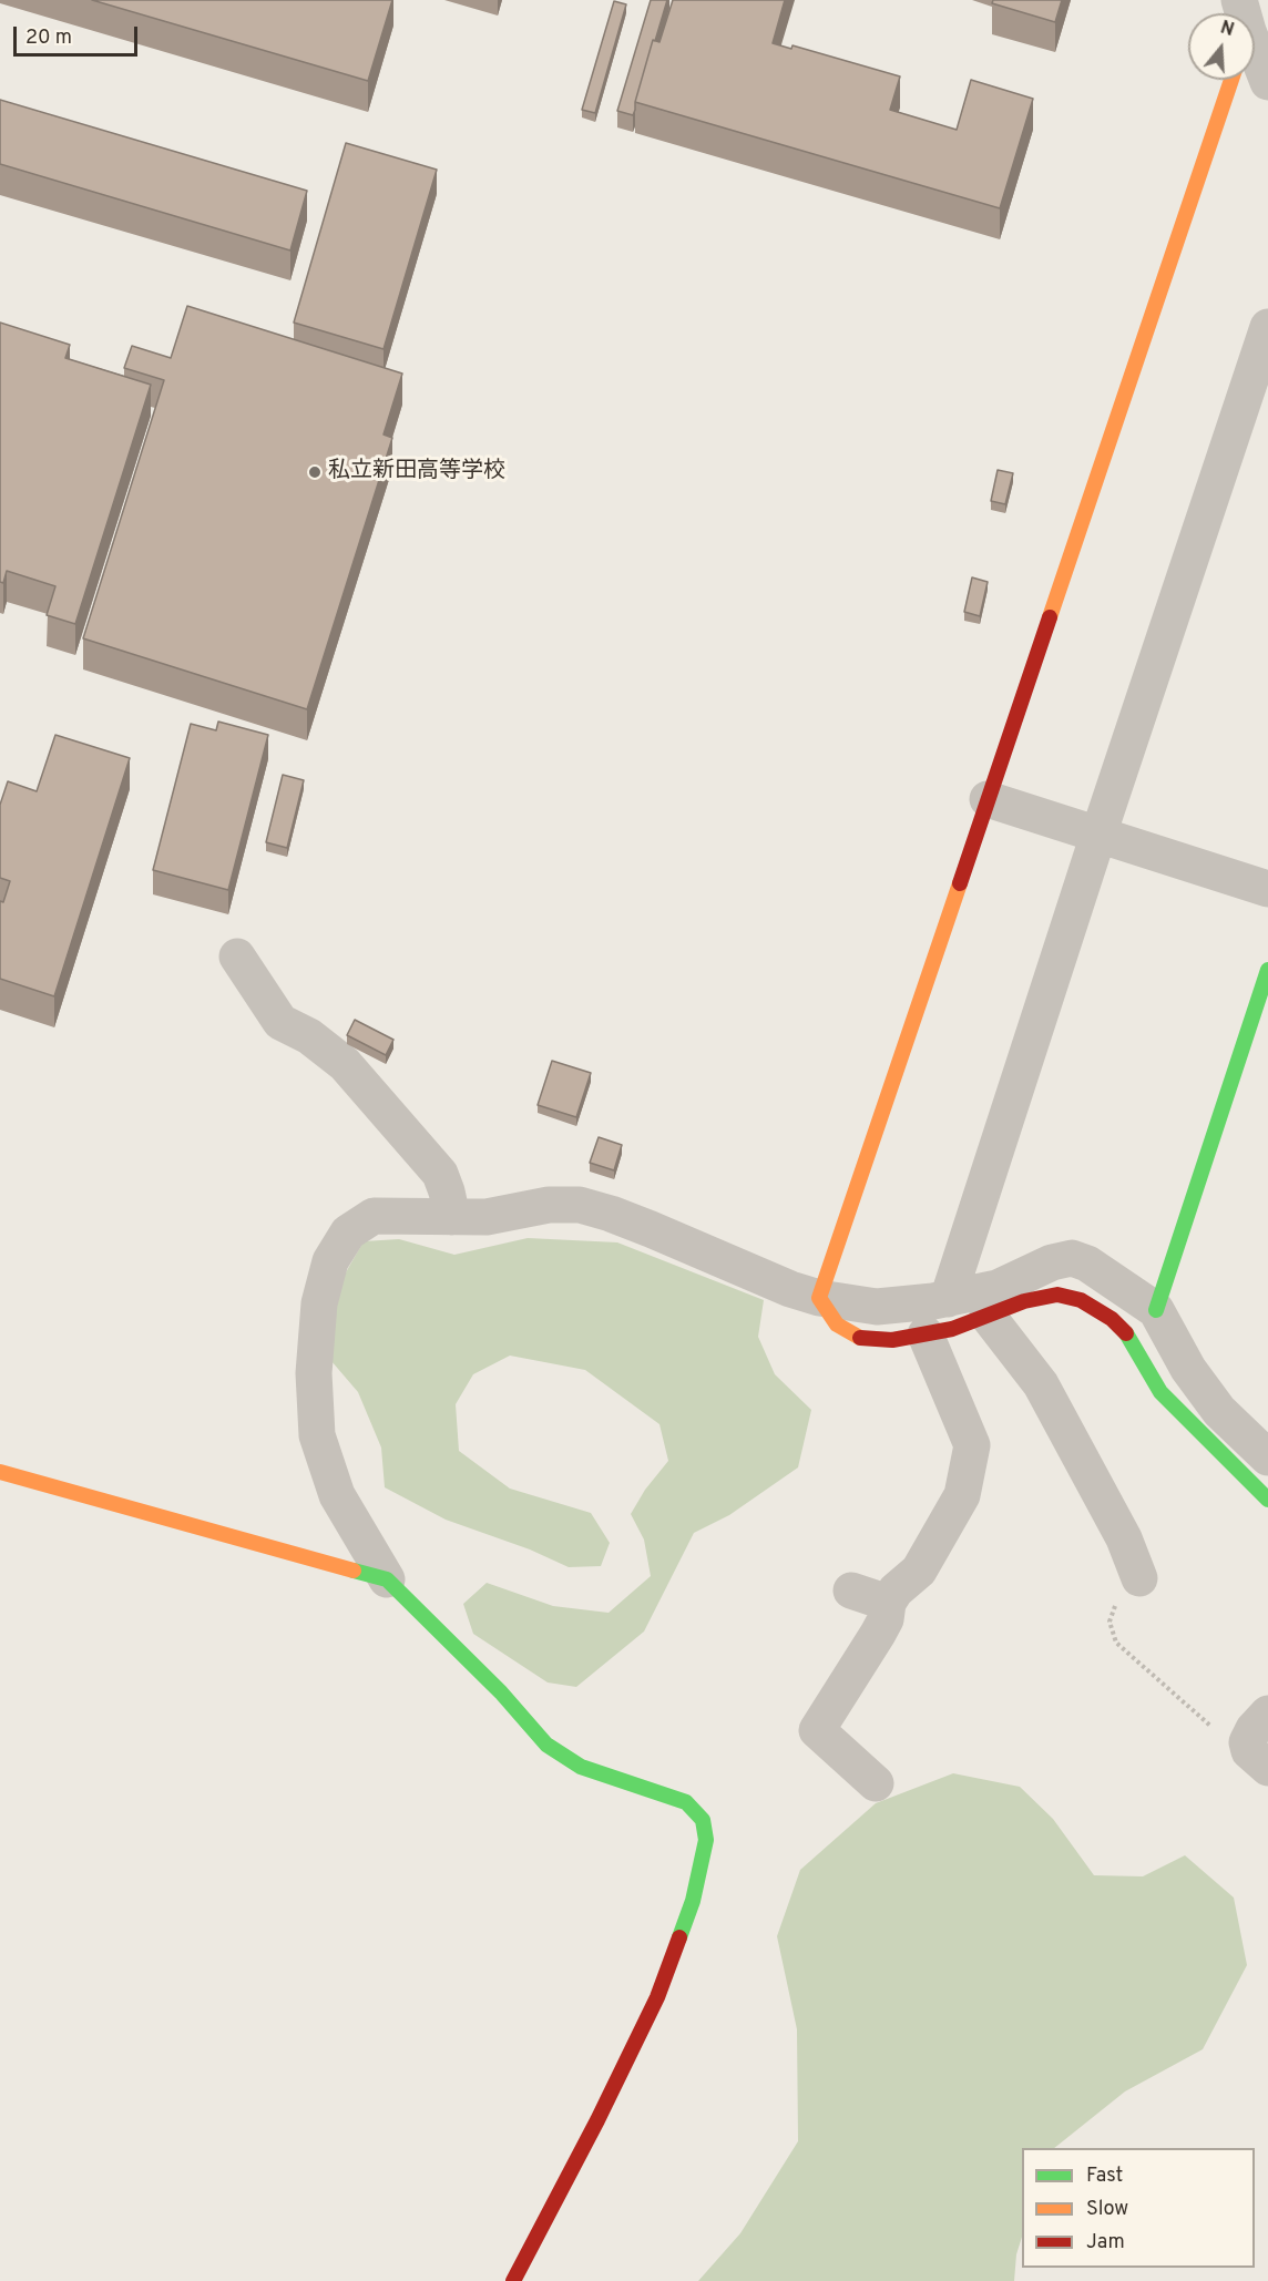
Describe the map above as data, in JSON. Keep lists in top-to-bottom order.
{
  "places": ["私立新田高等学校"],
  "legend": ["Fast", "Slow", "Jam"],
  "scale_bar": "20 m",
  "north": "top"
}
